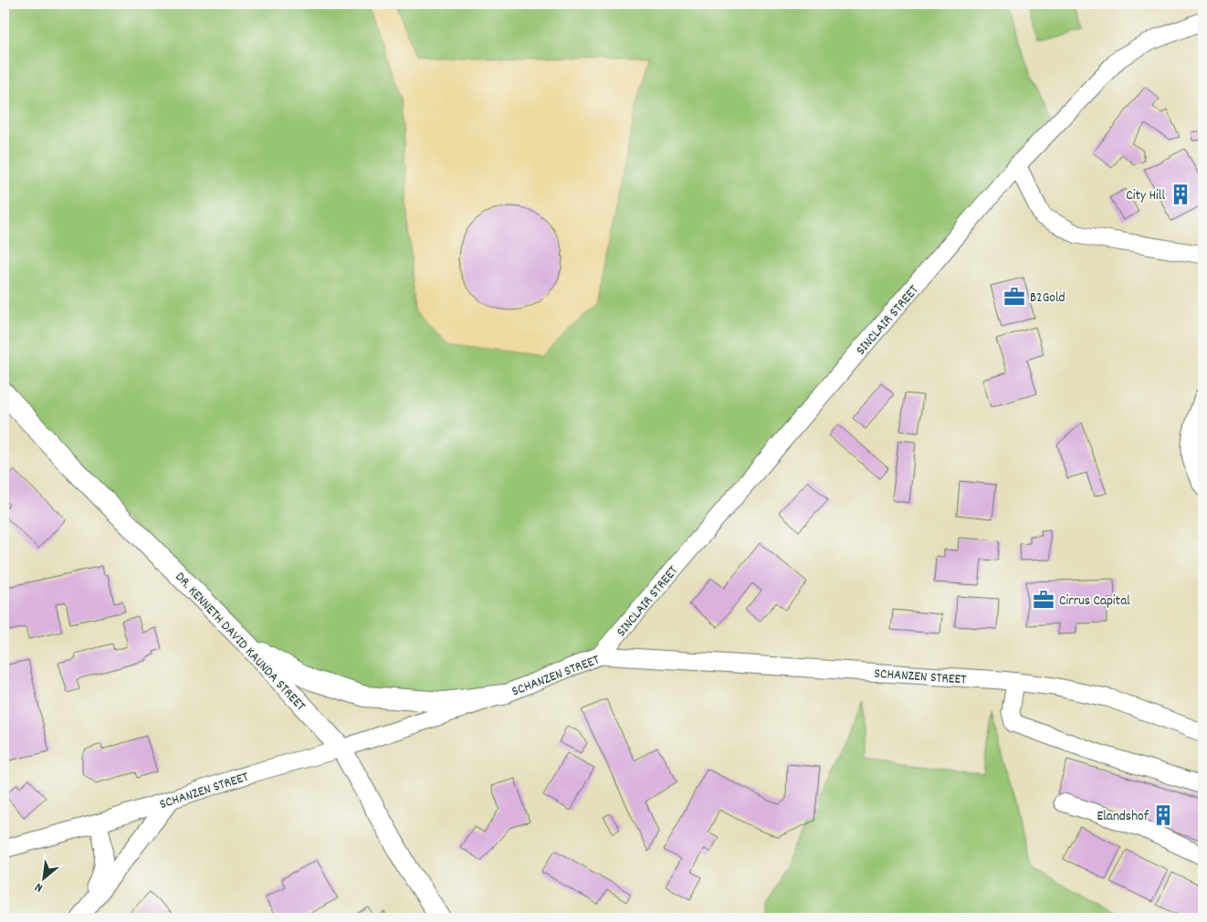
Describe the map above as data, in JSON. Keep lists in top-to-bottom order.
{
  "streets": {
    "street": ["SINCLAIR STREET", "DR. KENNETH DAVID KAUNDA STREET", "SCHANZEN STREET"]
  },
  "crossings": [
    ["SINCLAIR STREET", "SCHANZEN STREET"],
    ["DR. KENNETH DAVID KAUNDA STREET", "SCHANZEN STREET"]
  ],
  "places": {
    "building": ["City Hill", "Elandshof"],
    "office": ["B2Gold", "Cirrus Capital"]
  },
  "north": "bottom left"
}
